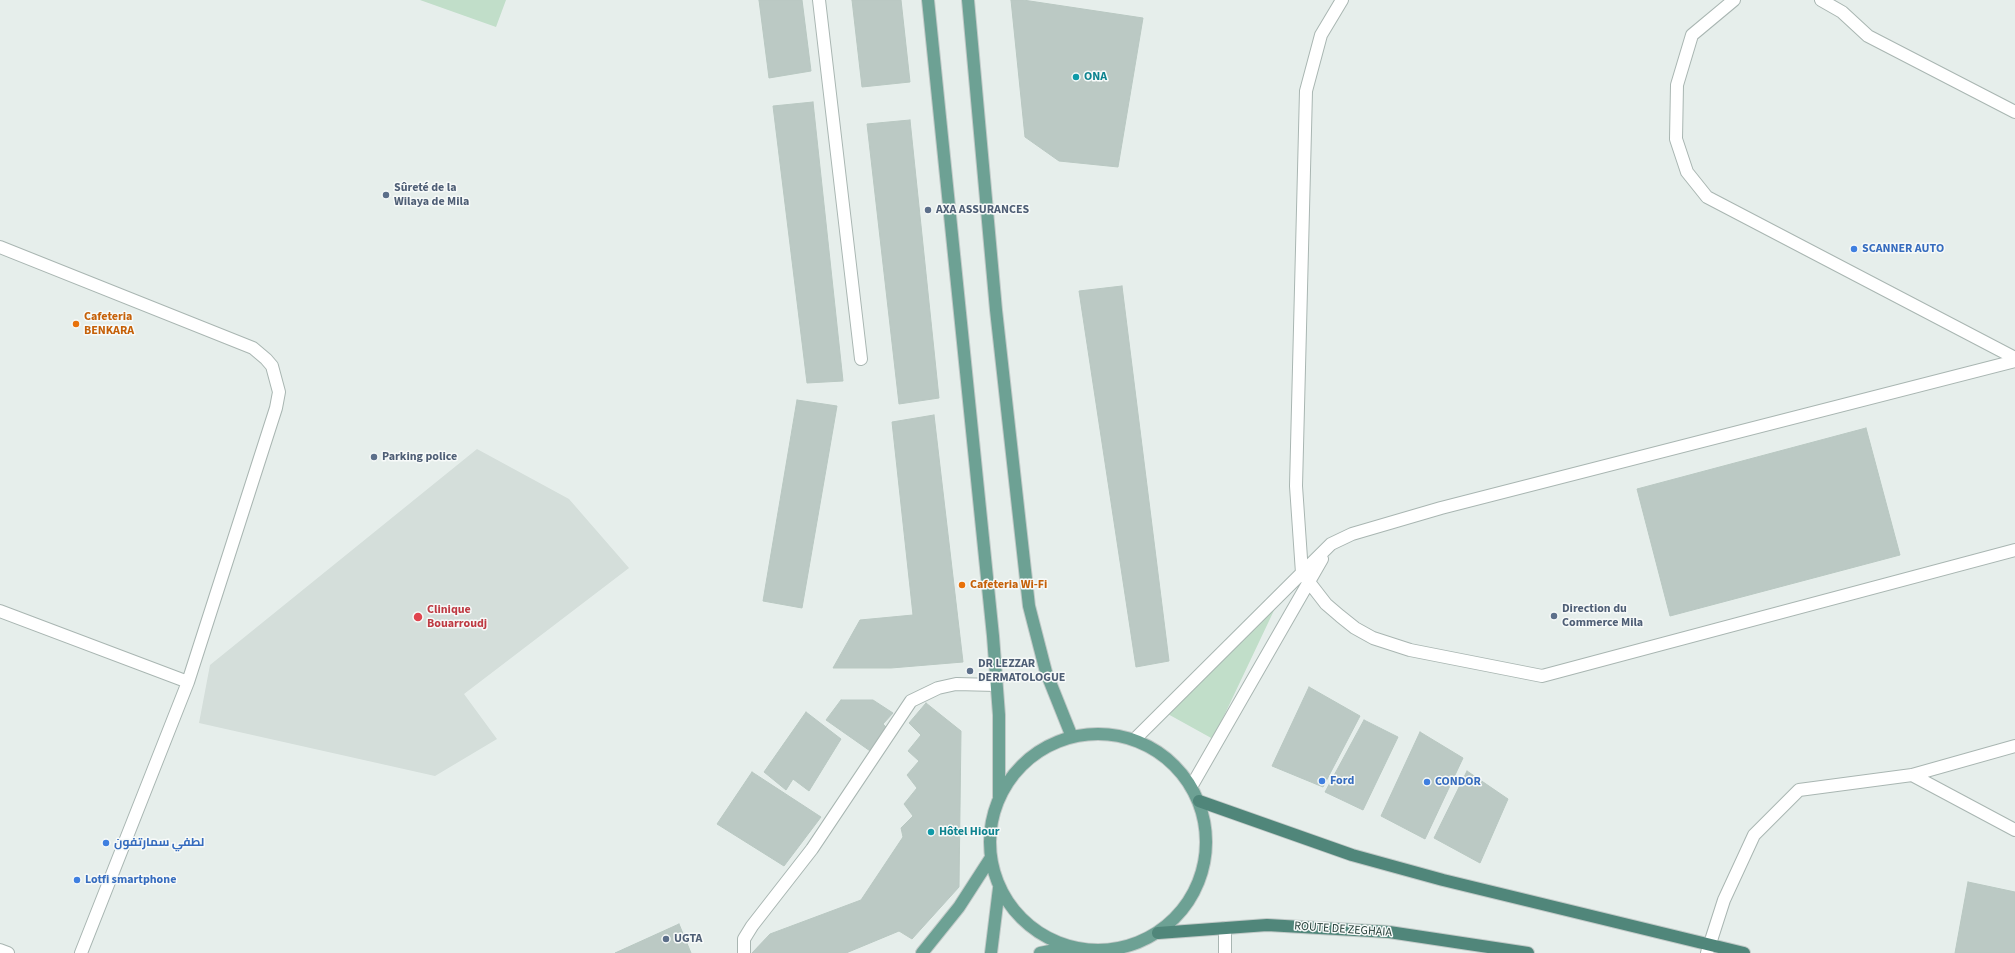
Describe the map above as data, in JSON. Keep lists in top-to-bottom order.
{
  "streets": {
    "highway": ["ROUTE DE ZEGHAIA"]
  },
  "places": [
    "ONA",
    "Sûreté de la Wilaya de Mila",
    "AXA ASSURANCES",
    "SCANNER AUTO",
    "Cafeteria BENKARA",
    "Parking police",
    "Cafeteria Wi-Fi",
    "Direction du Commerce Mila",
    "Clinique Bouarroudj",
    "DR LEZZAR DERMATOLOGUE",
    "Ford",
    "CONDOR",
    "Hôtel Hiour",
    "لطفي سمارتفون",
    "Lotfi smartphone",
    "UGTA"
  ]
}
